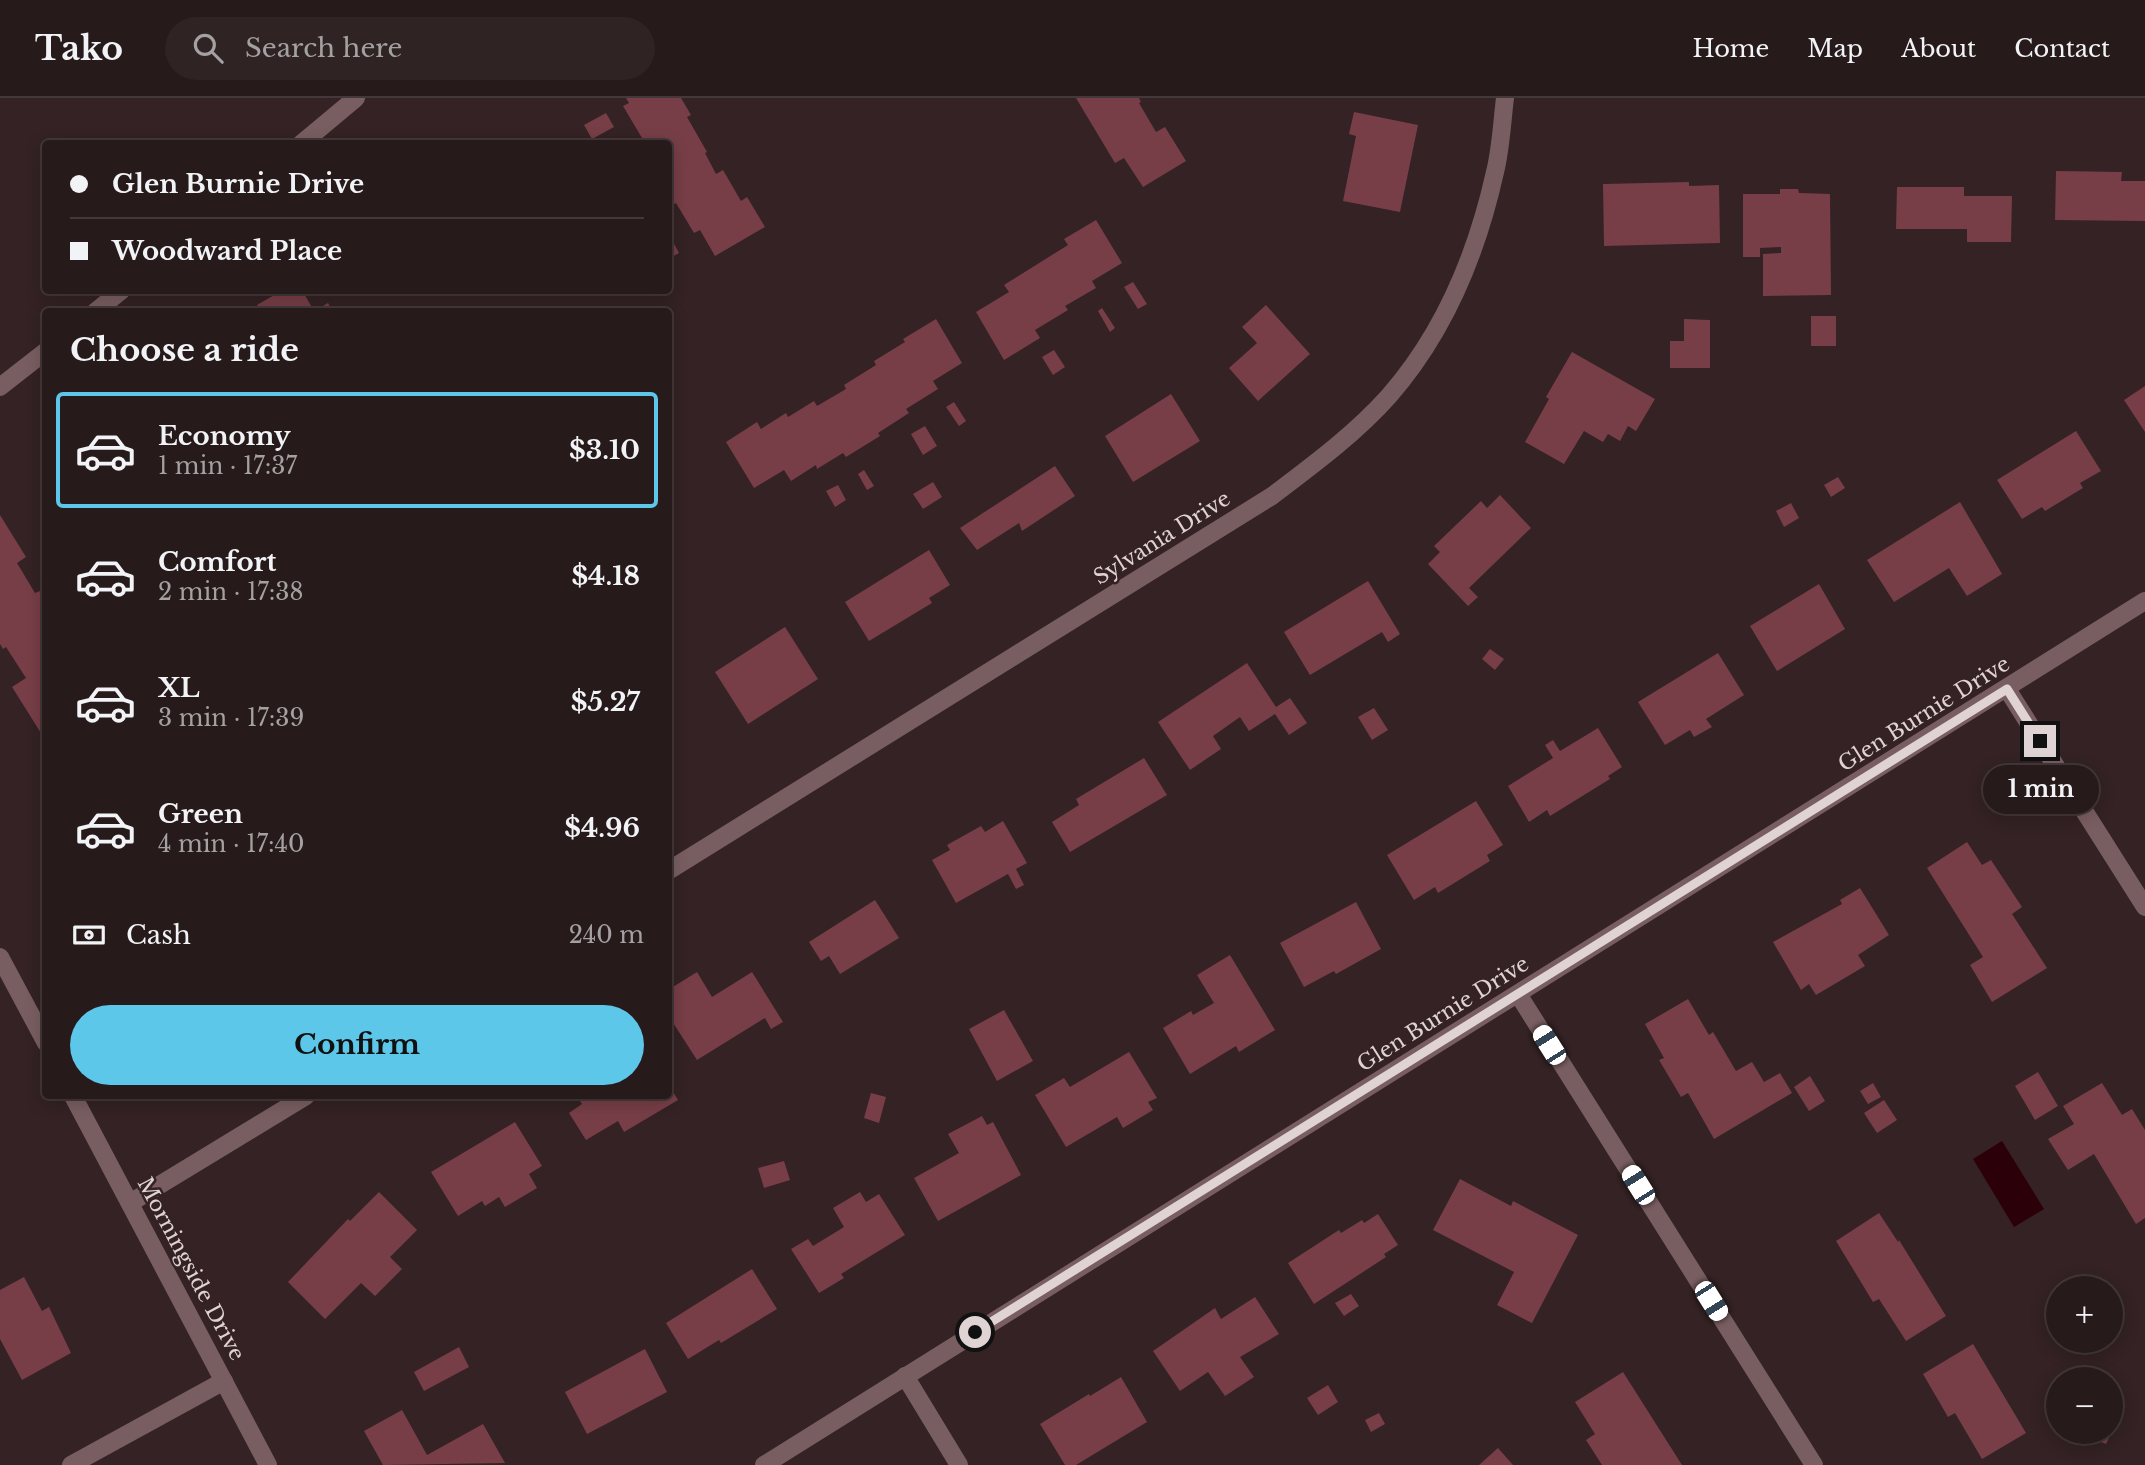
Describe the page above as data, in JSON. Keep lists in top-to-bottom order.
{
  "streets": {
    "street": ["Sylvania Drive", "Glen Burnie Drive", "Morningside Drive"]
  },
  "page": {
    "header": "Tako",
    "search": "Search here",
    "nav": [
      "Home",
      "Map",
      "About",
      "Contact"
    ],
    "banner": ["Glen Burnie Drive", "Woodward Place"],
    "heading": "Choose a ride",
    "list": [
      {
        "name": "Economy",
        "note": "1 min · 17:37",
        "value": "$3.10"
      },
      {
        "name": "Comfort",
        "note": "2 min · 17:38",
        "value": "$4.18"
      },
      {
        "name": "XL",
        "note": "3 min · 17:39",
        "value": "$5.27"
      },
      {
        "name": "Green",
        "note": "4 min · 17:40",
        "value": "$4.96"
      }
    ],
    "bubble": "1 min",
    "pay": ["Cash", "240 m"],
    "buttons": "Confirm",
    "map_buttons": ["+", "−"]
  }
}
